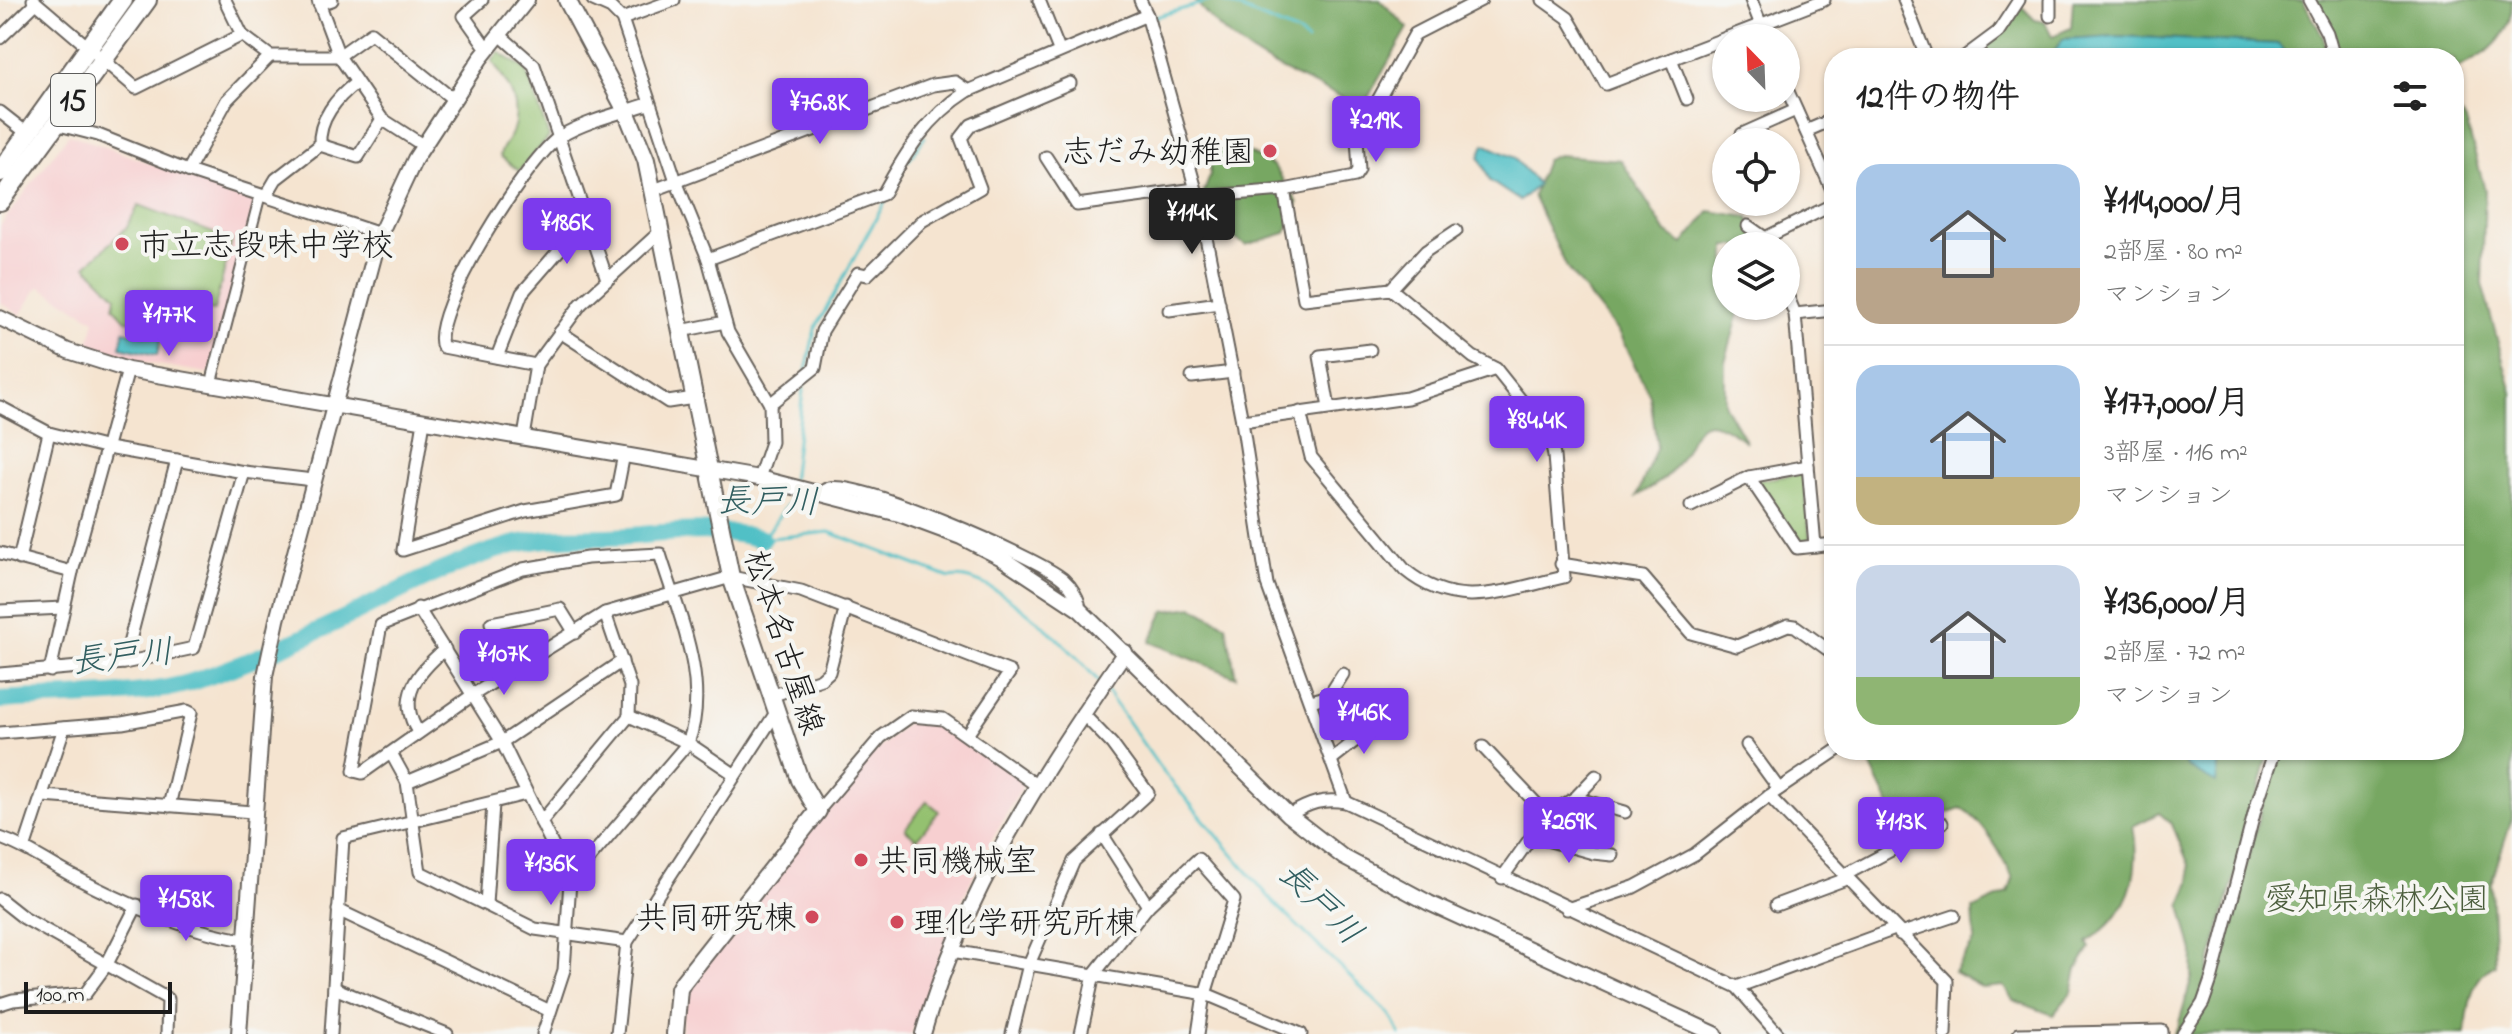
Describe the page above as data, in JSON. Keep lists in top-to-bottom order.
{
  "streets": {
    "main road": ["15", "松本名古屋線"]
  },
  "water": ["長戸川"],
  "parks": ["愛知県森林公園"],
  "places": [
    "志だみ幼稚園",
    "市立志段味中学校",
    "共同機械室",
    "共同研究棟",
    "理化学研究所棟"
  ],
  "scale_bar": "100 m",
  "north": "top left",
  "page": {
    "heading": "12件の物件",
    "price": [
      "¥76.8K",
      "¥219K",
      "¥114K",
      "¥186K",
      "¥177K",
      "¥84.4K",
      "¥107K",
      "¥146K",
      "¥269K",
      "¥113K",
      "¥136K",
      "¥158K"
    ],
    "list": [
      {
        "name": "¥114,000/月",
        "note": "2部屋 · 80 m² · マンション"
      },
      {
        "name": "¥177,000/月",
        "note": "3部屋 · 116 m² · マンション"
      },
      {
        "name": "¥136,000/月",
        "note": "2部屋 · 72 m² · マンション"
      }
    ],
    "scale": "100 m"
  }
}
